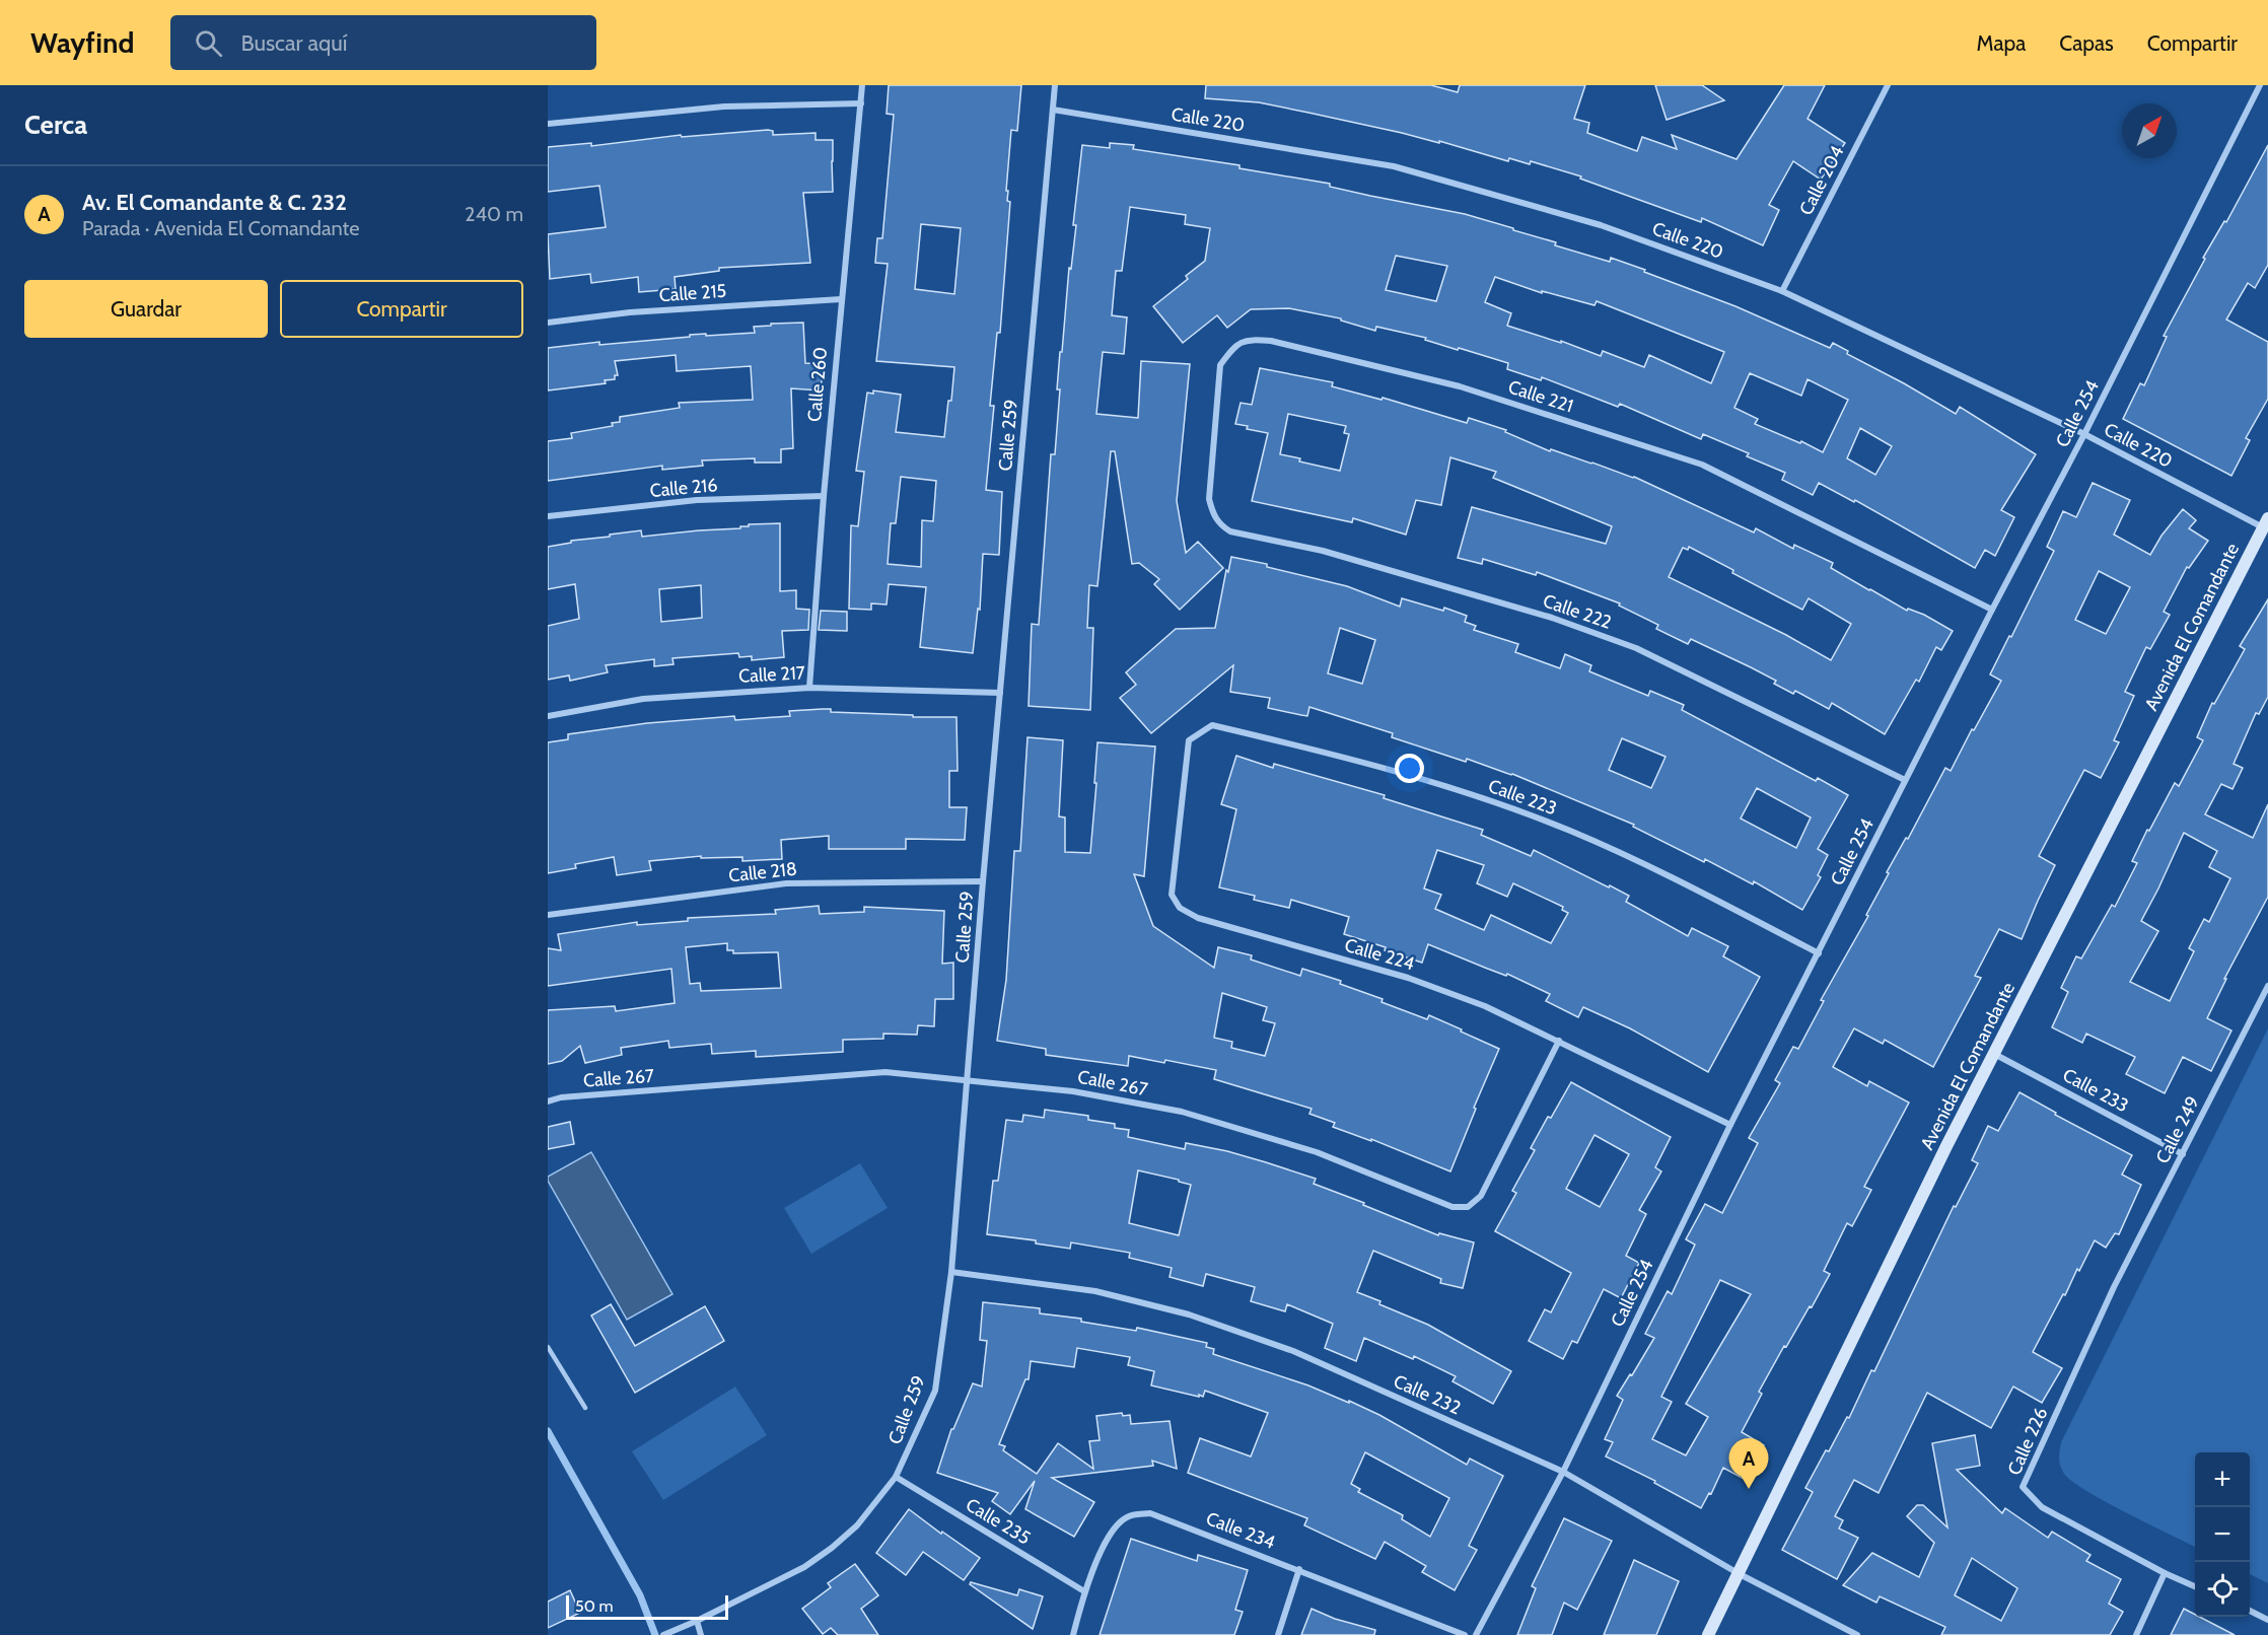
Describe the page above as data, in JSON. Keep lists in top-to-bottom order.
{
  "streets": {
    "street": [
      "Calle 220",
      "Calle 204",
      "Calle 215",
      "Calle 260",
      "Calle 221",
      "Calle 254",
      "Calle 259",
      "Calle 216",
      "Calle 222",
      "Avenida El Comandante",
      "Calle 217",
      "Calle 223",
      "Calle 218",
      "Calle 224",
      "Calle 267",
      "Calle 233",
      "Calle 249",
      "Calle 232",
      "Calle 226",
      "Calle 235",
      "Calle 234"
    ]
  },
  "crossings": [
    ["Calle 220", "Calle 204"],
    ["Calle 220", "Calle 254"],
    ["Calle 220", "Calle 259"],
    ["Calle 220", "Avenida El Comandante"],
    ["Calle 215", "Calle 260"],
    ["Calle 260", "Calle 216"],
    ["Calle 260", "Calle 217"],
    ["Calle 221", "Calle 254"],
    ["Calle 221", "Calle 222"],
    ["Calle 254", "Calle 222"],
    ["Calle 254", "Calle 223"],
    ["Calle 254", "Calle 224"],
    ["Calle 254", "Calle 232"],
    ["Calle 259", "Calle 217"],
    ["Calle 259", "Calle 218"],
    ["Calle 259", "Calle 267"],
    ["Calle 259", "Calle 232"],
    ["Calle 259", "Calle 235"],
    ["Avenida El Comandante", "Calle 233"],
    ["Avenida El Comandante", "Calle 232"],
    ["Calle 223", "Calle 224"],
    ["Calle 224", "Calle 267"],
    ["Calle 233", "Calle 249"],
    ["Calle 249", "Calle 226"],
    ["Calle 235", "Calle 234"]
  ],
  "scale_bar": "50 m",
  "north": "top right",
  "page": {
    "header": "Wayfind",
    "search": "Buscar aquí",
    "nav": ["Mapa", "Capas", "Compartir"],
    "heading": "Cerca",
    "list": [
      {
        "mark": "A",
        "name": "Av. El Comandante & C. 232",
        "note": "Parada · Avenida El Comandante",
        "value": "240 m"
      }
    ],
    "buttons": ["Guardar", "Compartir"],
    "pins": "A",
    "map_buttons": ["+", "−"],
    "scale": "50 m"
  }
}
